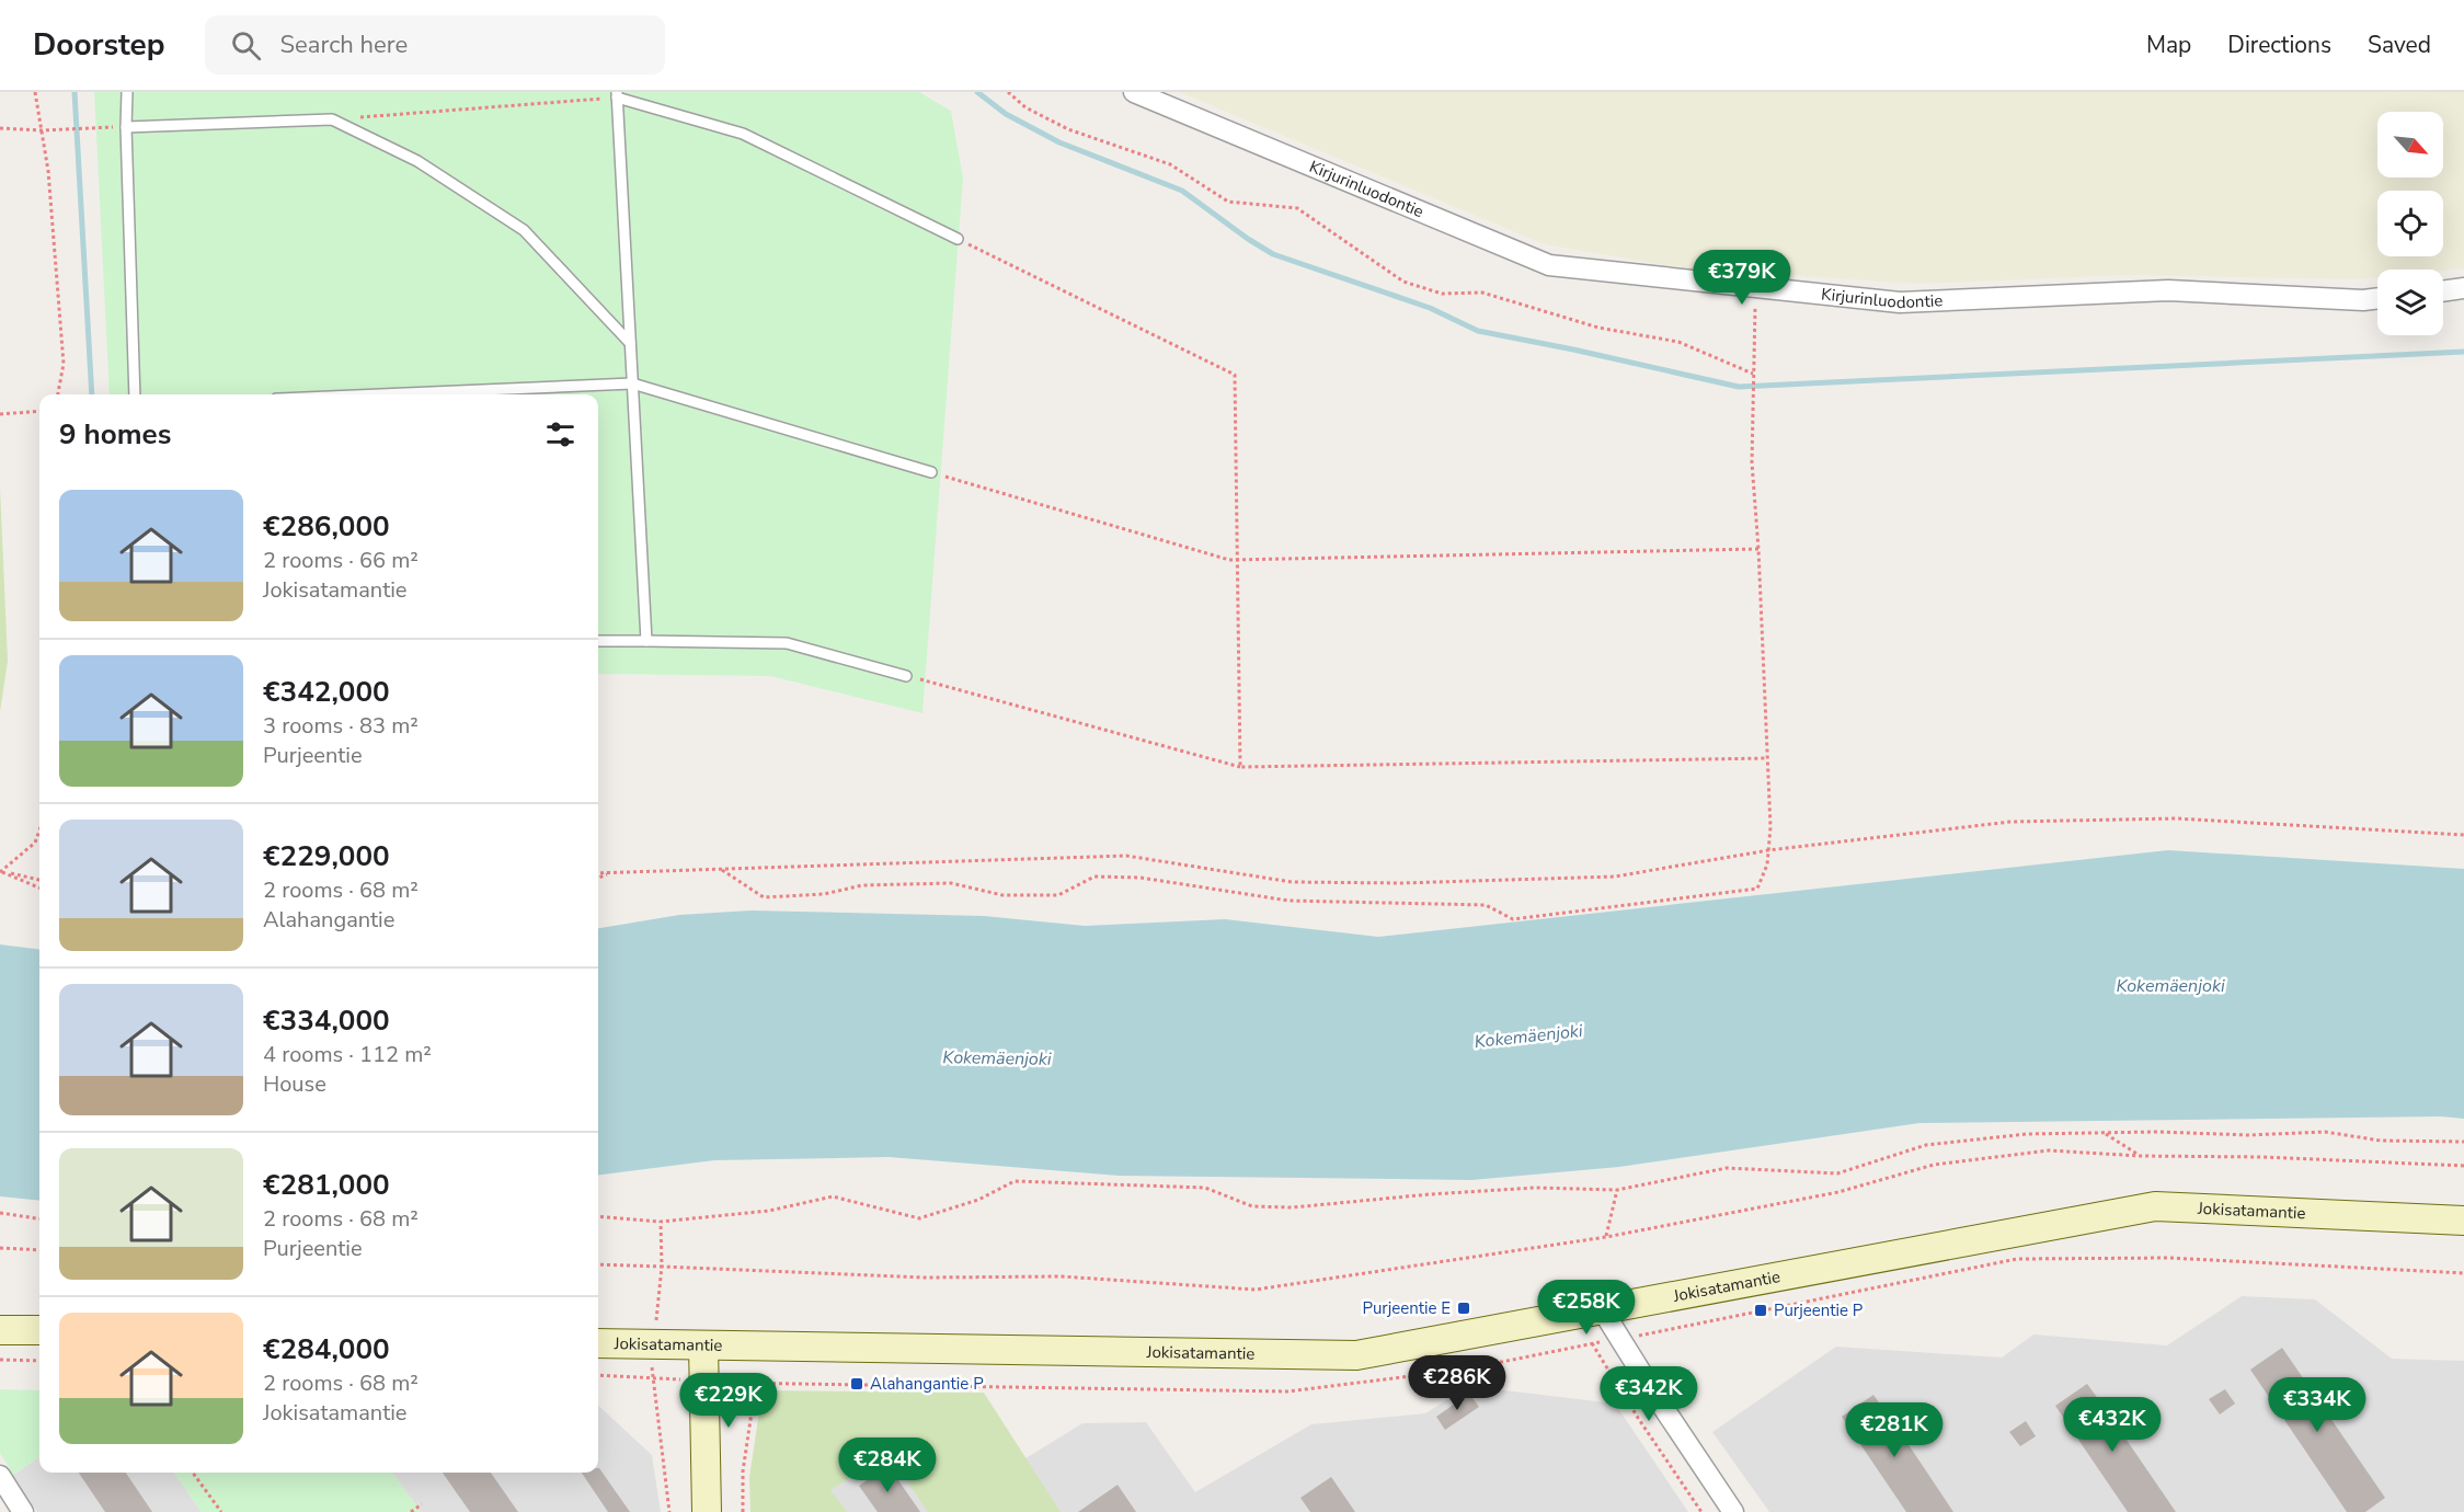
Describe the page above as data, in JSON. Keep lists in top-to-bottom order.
{
  "streets": {
    "street": ["Kirjurinluodontie", "Jokisatamantie"]
  },
  "water": ["Kokemäenjoki"],
  "places": {
    "transit": ["Purjeentie E", "Purjeentie P", "Alahangantie P"]
  },
  "north": "bottom right",
  "page": {
    "header": "Doorstep",
    "search": "Search here",
    "nav": ["Map", "Directions", "Saved"],
    "price": [
      "€379K",
      "€258K",
      "€286K",
      "€342K",
      "€229K",
      "€334K",
      "€432K",
      "€281K",
      "€284K"
    ],
    "heading": "9 homes",
    "list": [
      {
        "name": "€286,000",
        "note": "2 rooms · 66 m² · Jokisatamantie"
      },
      {
        "name": "€342,000",
        "note": "3 rooms · 83 m² · Purjeentie"
      },
      {
        "name": "€229,000",
        "note": "2 rooms · 68 m² · Alahangantie"
      },
      {
        "name": "€334,000",
        "note": "4 rooms · 112 m² · House"
      },
      {
        "name": "€281,000",
        "note": "2 rooms · 68 m² · Purjeentie"
      },
      {
        "name": "€284,000",
        "note": "2 rooms · 68 m² · Jokisatamantie"
      }
    ]
  }
}
